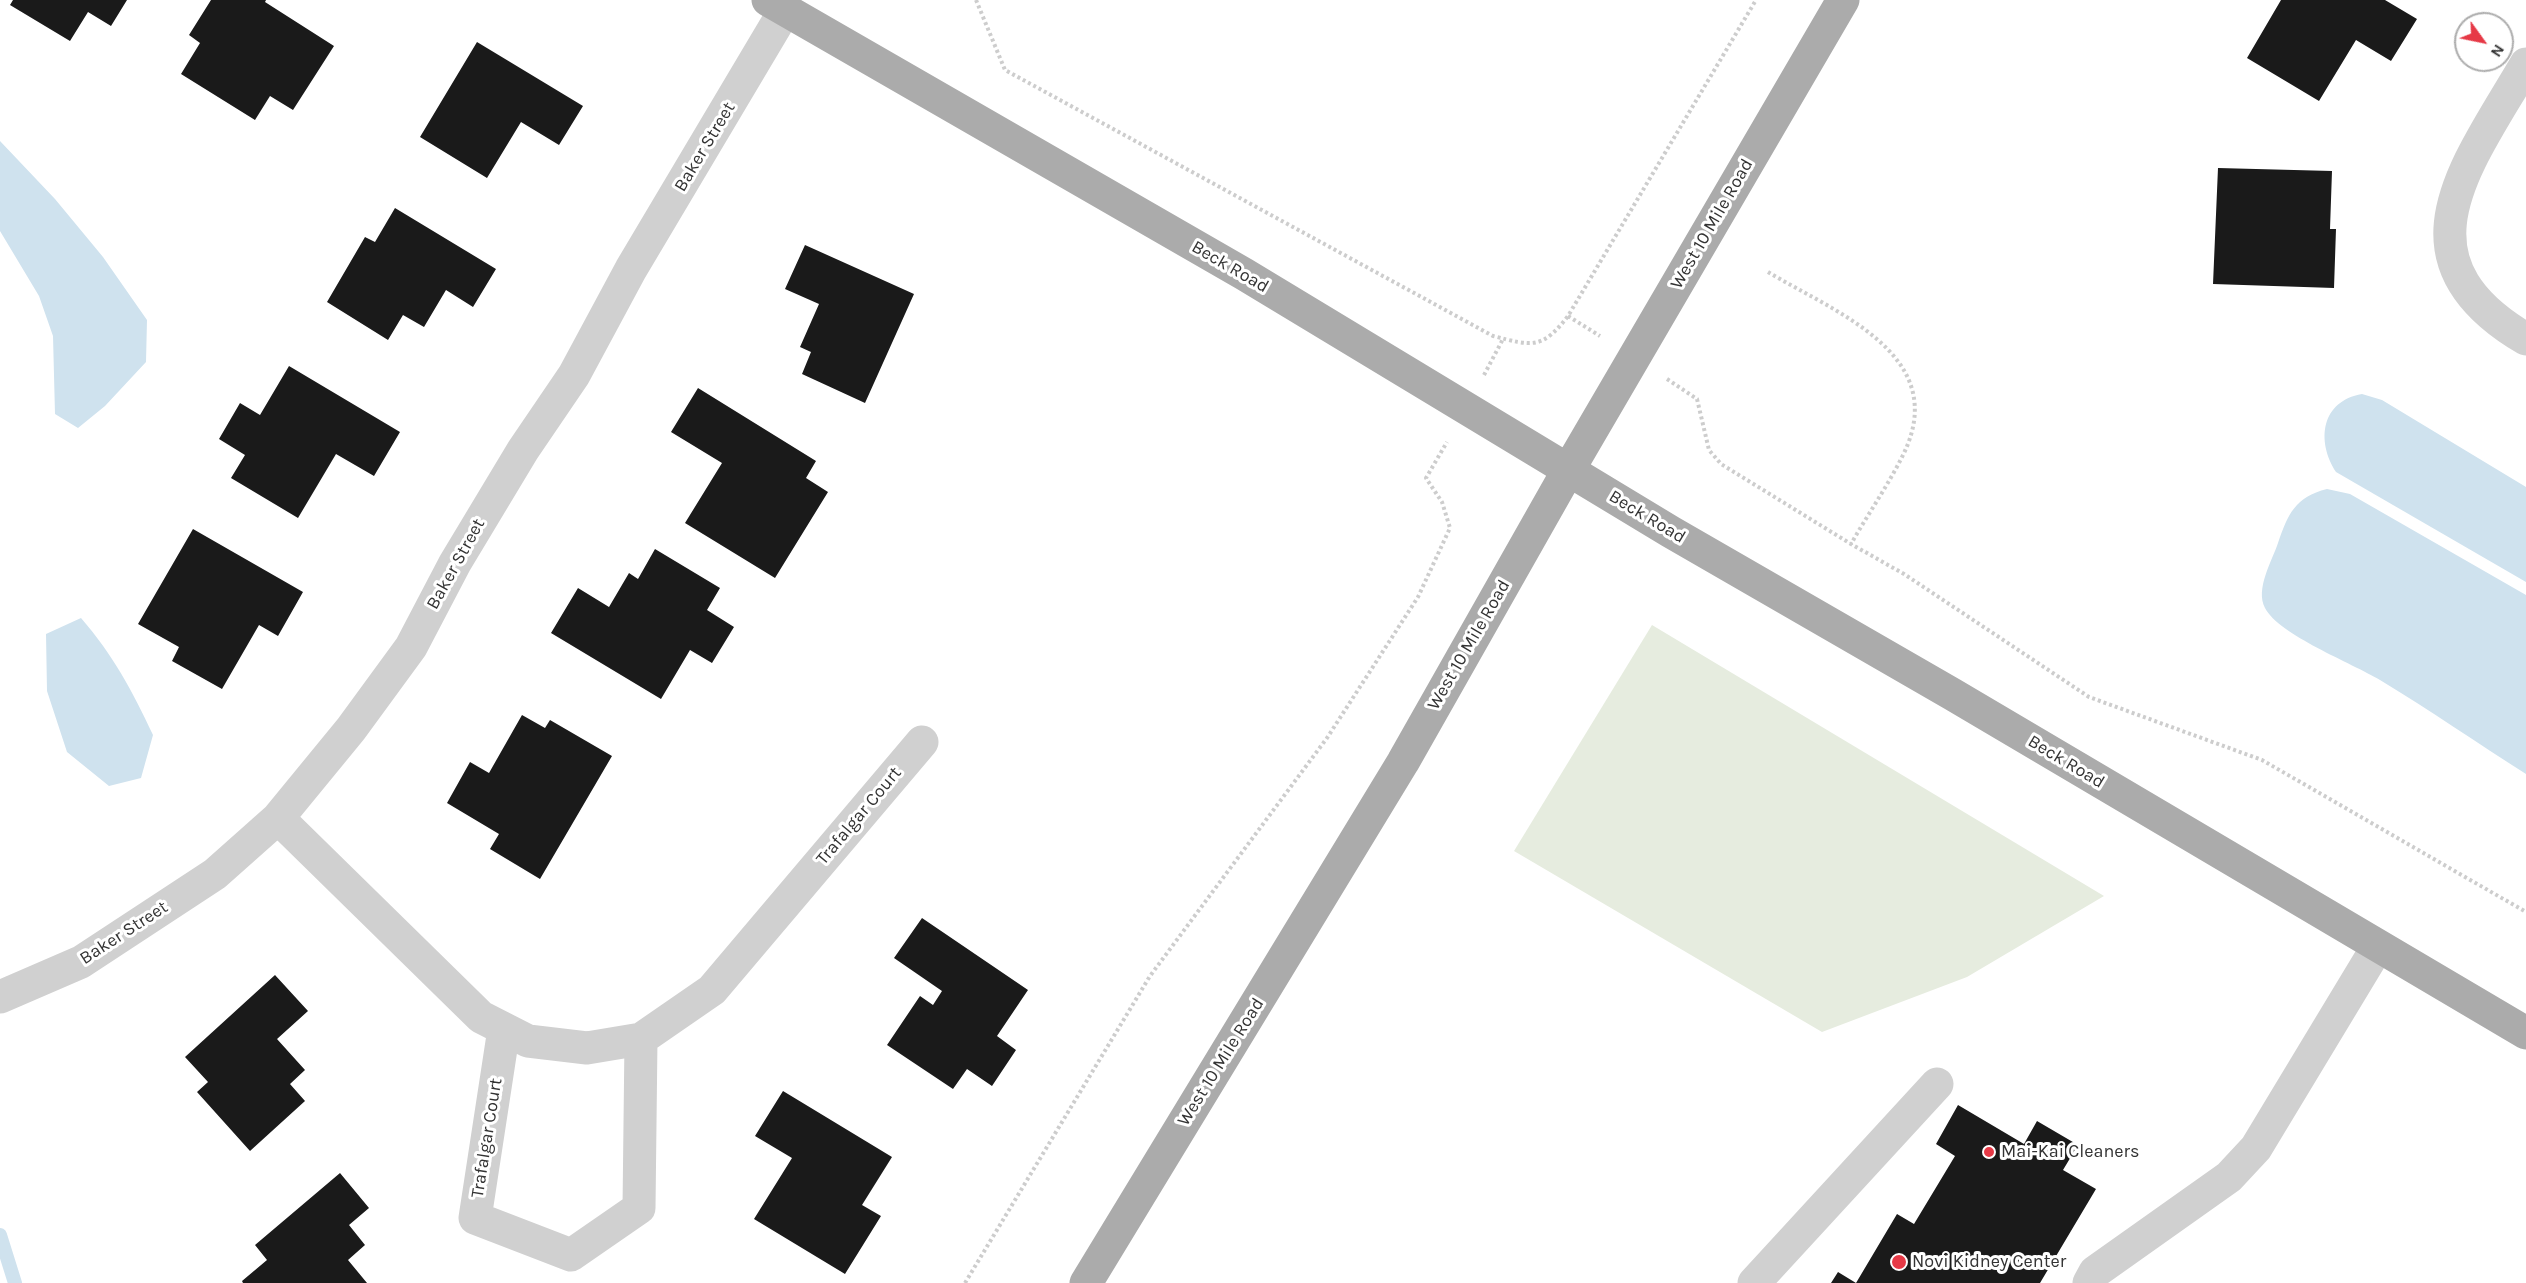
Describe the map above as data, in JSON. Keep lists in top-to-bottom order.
{
  "streets": {
    "main road": ["West 10 Mile Road", "Beck Road"],
    "street": ["Baker Street", "Trafalgar Court"]
  },
  "crossings": [
    ["Baker Street", "Beck Road"],
    ["Baker Street", "Trafalgar Court"],
    ["West 10 Mile Road", "Beck Road"]
  ],
  "places": ["Mai-Kai Cleaners", "Novi Kidney Center"],
  "north": "bottom right"
}
